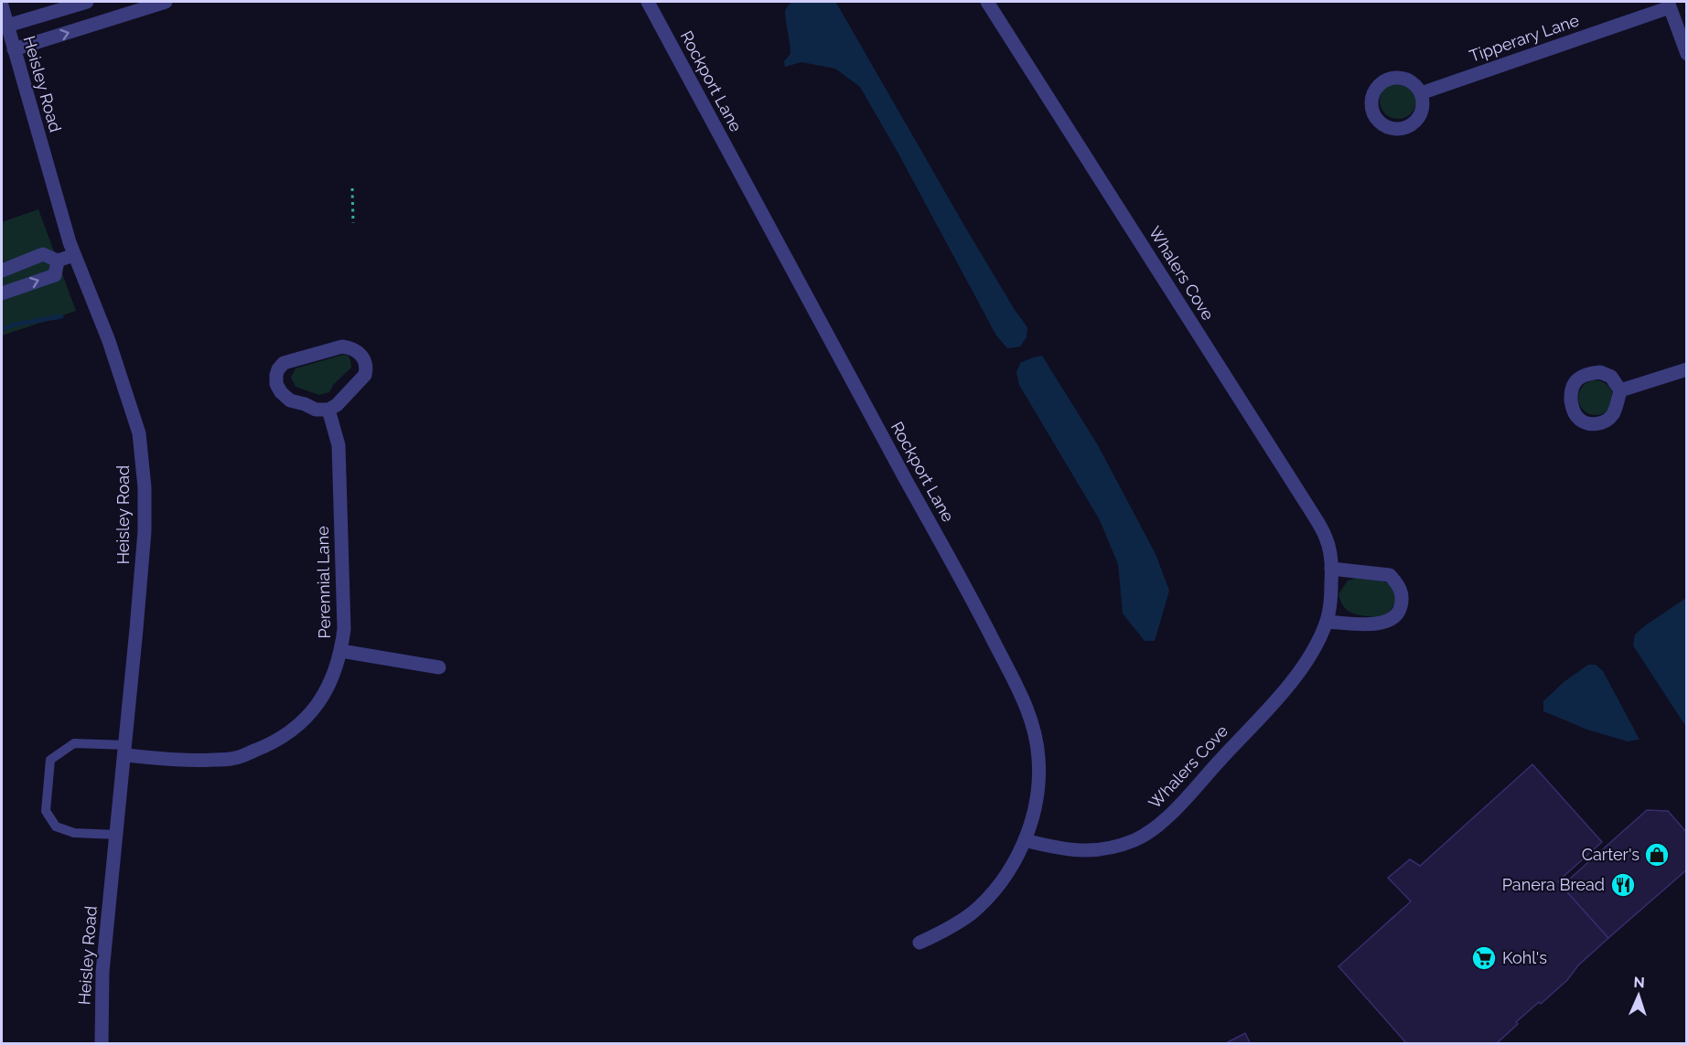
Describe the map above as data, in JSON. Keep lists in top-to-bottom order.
{
  "streets": {
    "street": [
      "Tipperary Lane",
      "Rockport Lane",
      "Heisley Road",
      "Whalers Cove",
      "Perennial Lane"
    ]
  },
  "crossings": [
    ["Rockport Lane", "Whalers Cove"],
    ["Heisley Road", "Perennial Lane"]
  ],
  "places": {
    "shop": ["Carter's"],
    "restaurant": ["Panera Bread"],
    "supermarket": ["Kohl's"]
  },
  "north": "top"
}
